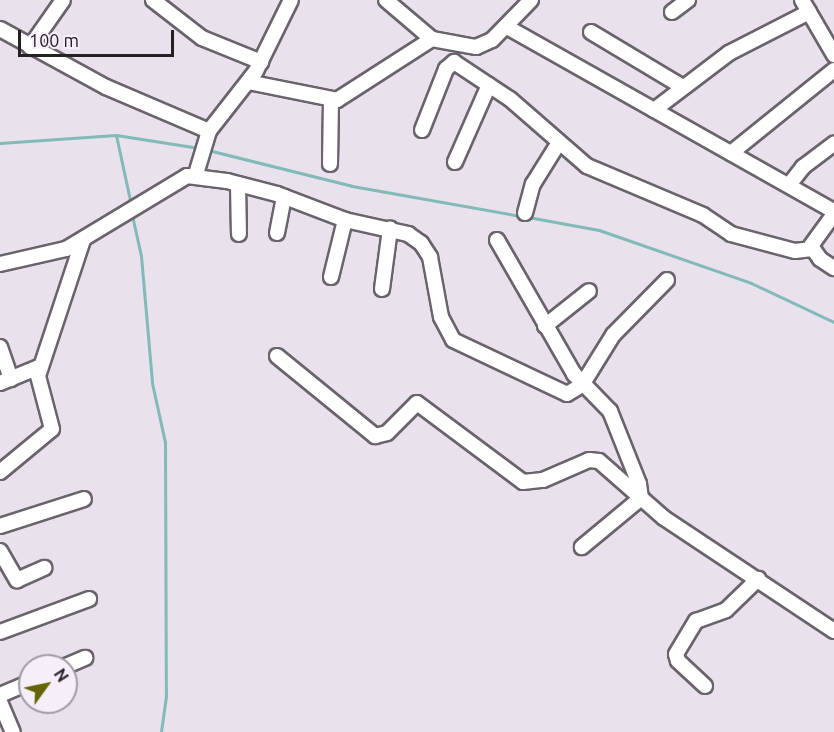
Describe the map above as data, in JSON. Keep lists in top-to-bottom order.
{
  "scale_bar": "100 m",
  "north": "top right"
}
